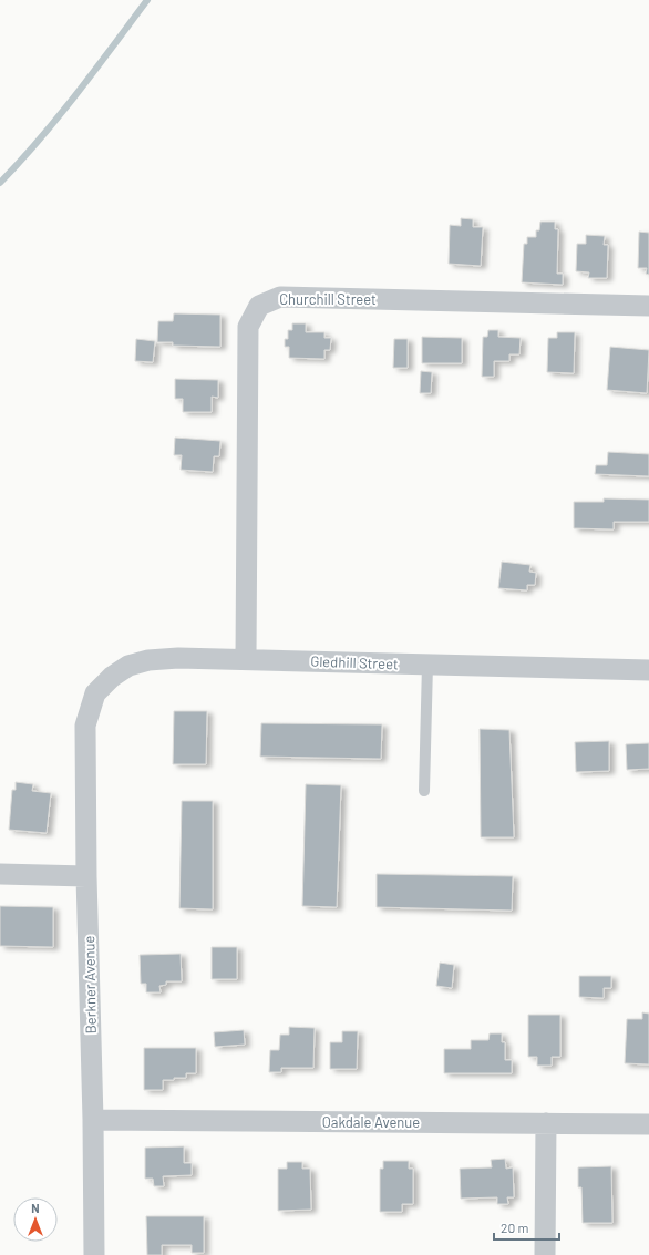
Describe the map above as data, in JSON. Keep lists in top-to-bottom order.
{
  "streets": {
    "street": [
      "Churchill Street",
      "Gledhill Street",
      "Berkner Avenue",
      "Oakdale Avenue"
    ]
  },
  "crossings": [
    ["Churchill Street", "Gledhill Street"],
    ["Gledhill Street", "Berkner Avenue"],
    ["Berkner Avenue", "Oakdale Avenue"]
  ],
  "scale_bar": "20 m",
  "north": "top"
}
